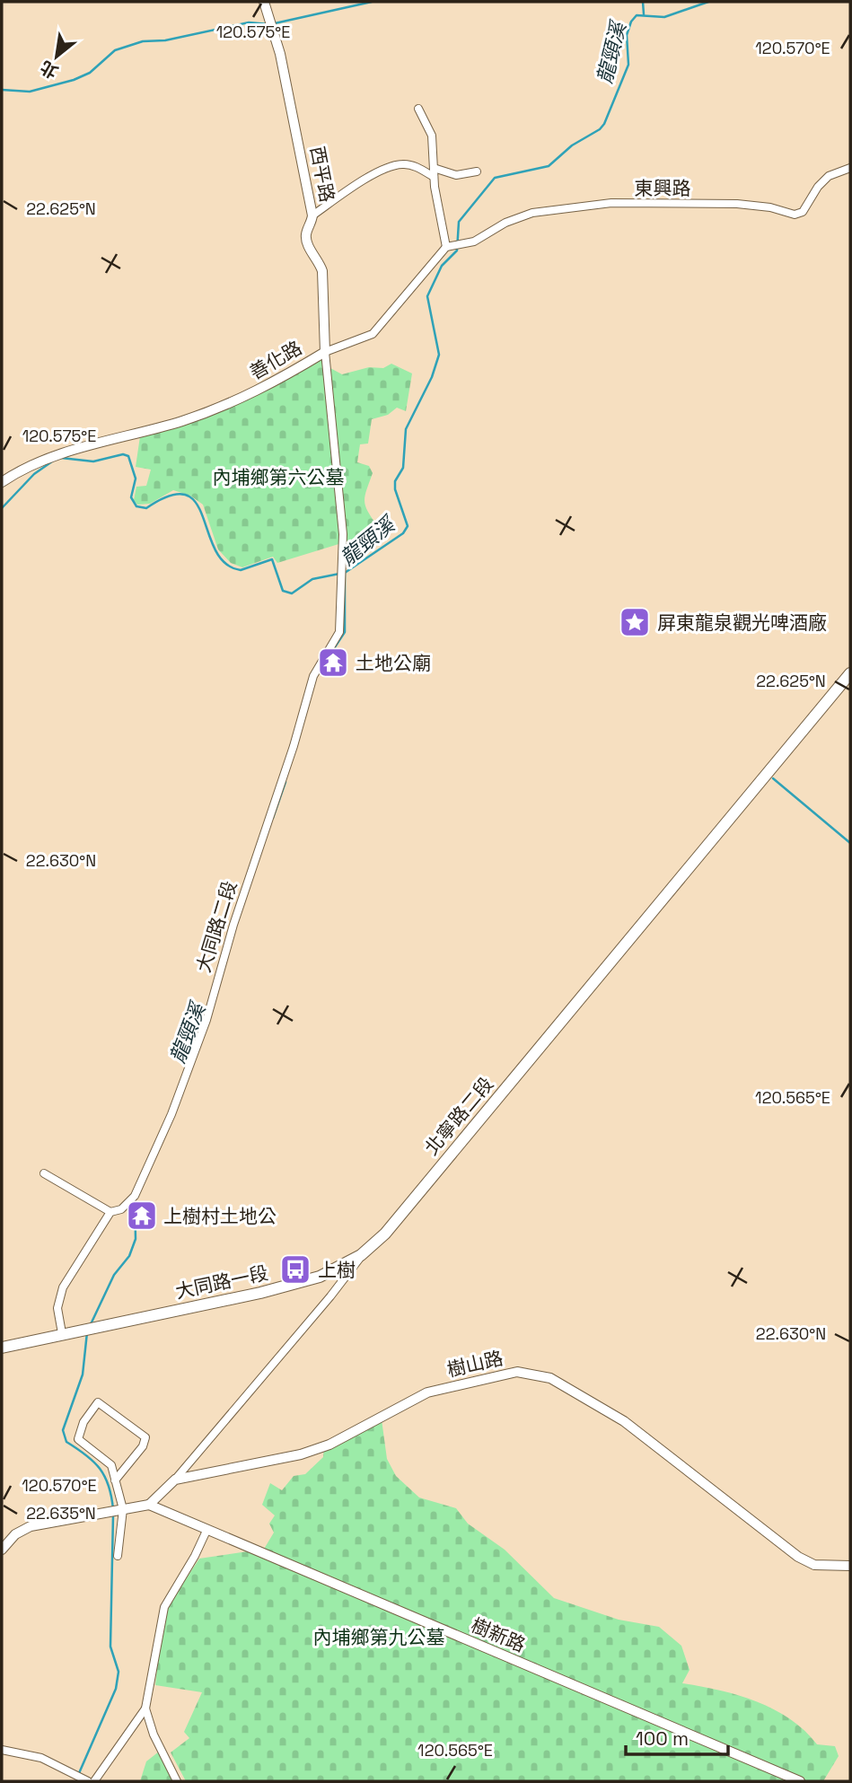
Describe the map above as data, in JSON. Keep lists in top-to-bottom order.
{
  "streets": {
    "main road": ["北寧路二段", "大同路一段"],
    "street": [
      "西平路",
      "東興路",
      "善化路",
      "大同路二段",
      "樹山路",
      "樹新路"
    ]
  },
  "crossings": [
    ["西平路", "善化路"],
    ["西平路", "大同路二段"],
    ["東興路", "善化路"],
    ["善化路", "大同路二段"],
    ["大同路二段", "大同路一段"],
    ["北寧路二段", "大同路一段"],
    ["北寧路二段", "樹山路"]
  ],
  "water": ["龍頸溪"],
  "parks": ["內埔鄉第六公墓", "內埔鄉第九公墓"],
  "places": {
    "place": ["屏東龍泉觀光啤酒廠"],
    "temple": ["土地公廟", "上樹村土地公"],
    "bus stop": ["上樹"]
  },
  "scale_bar": "100 m",
  "north": "bottom left",
  "coordinates": [
    "120.575°E",
    "120.570°E",
    "22.625°N",
    "22.630°N",
    "120.565°E",
    "22.635°N"
  ]
}
